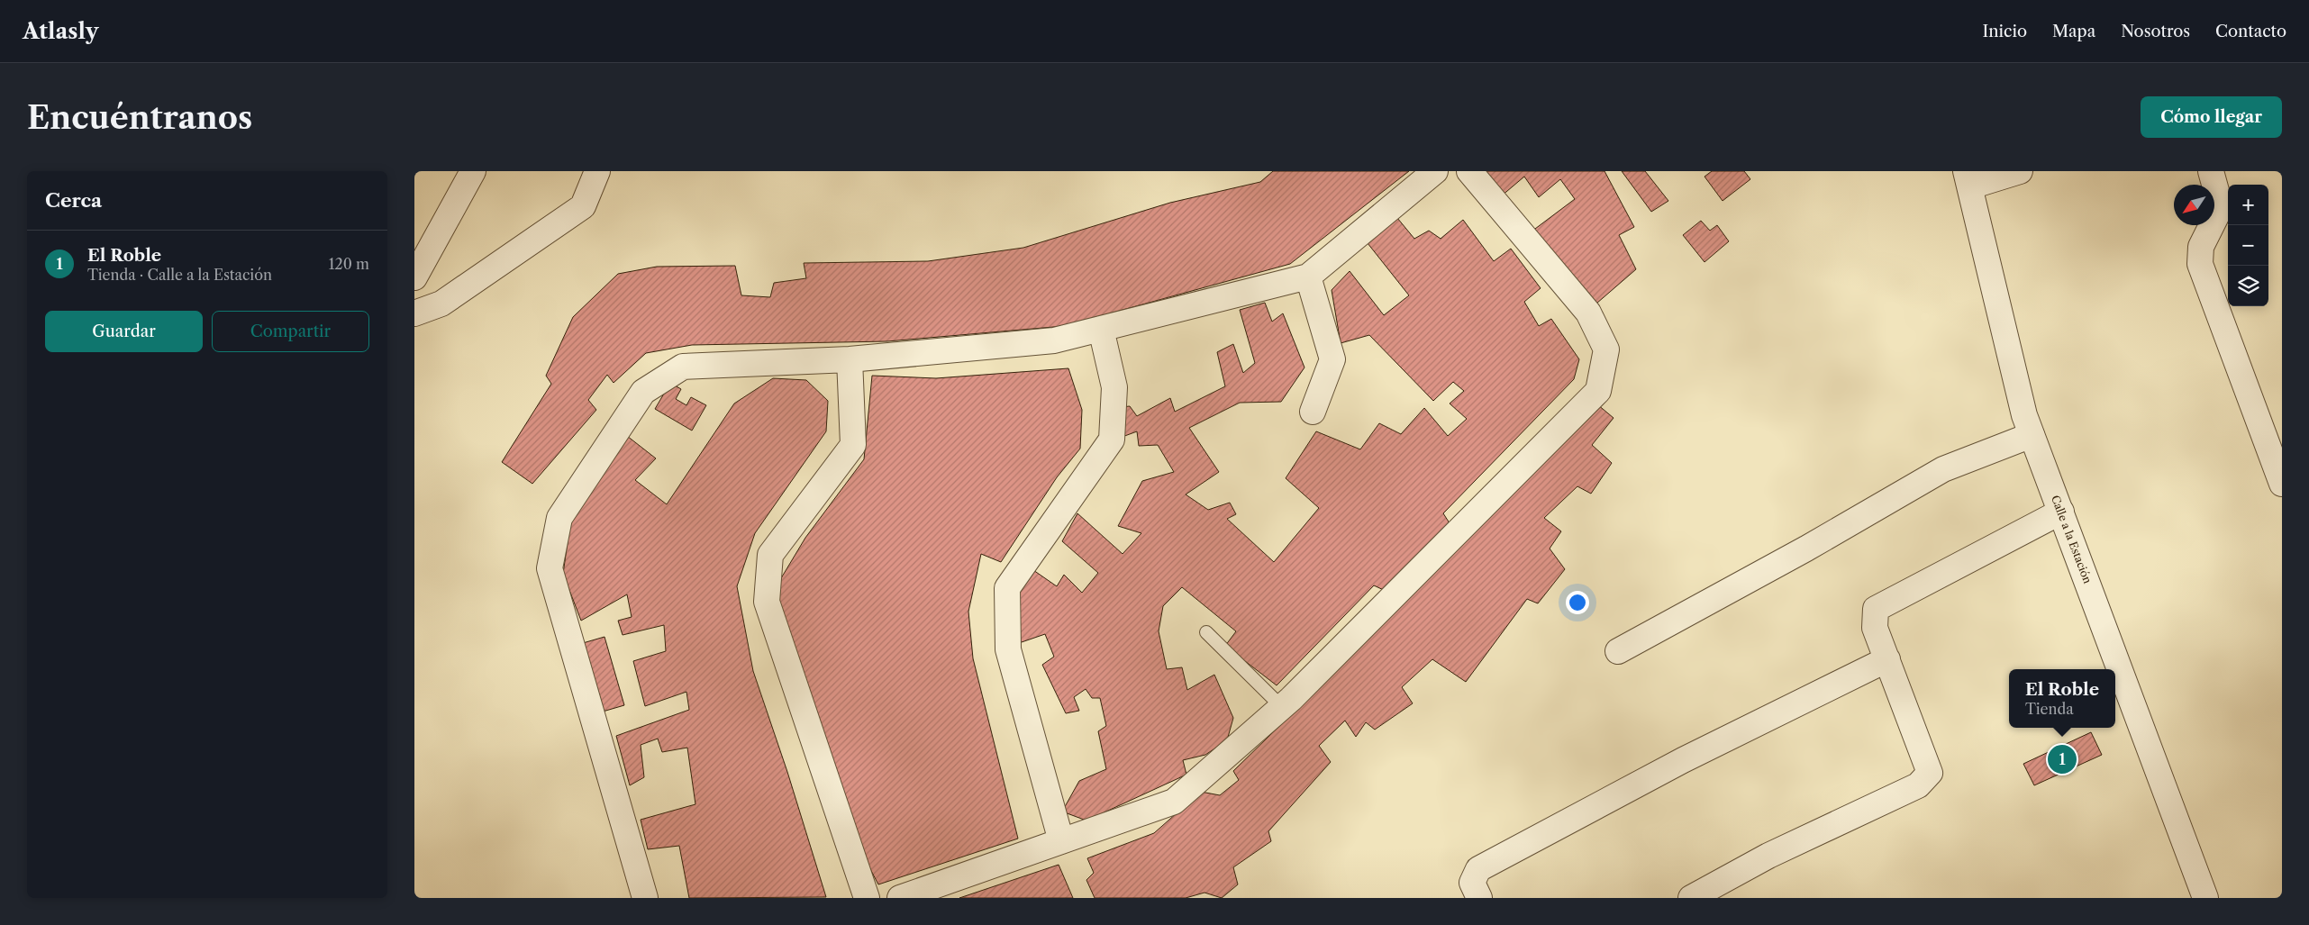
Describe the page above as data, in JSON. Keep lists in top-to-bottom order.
{
  "streets": {
    "street": ["Calle a la Estación"]
  },
  "north": "bottom left",
  "page": {
    "header": "Atlasly",
    "nav": [
      "Inicio",
      "Mapa",
      "Nosotros",
      "Contacto"
    ],
    "buttons": [
      "Cómo llegar",
      ["Guardar", "Compartir"]
    ],
    "title": "Encuéntranos",
    "heading": "Cerca",
    "map_buttons": ["+", "−"],
    "list": [
      {
        "mark": "1",
        "name": "El Roble",
        "note": "Tienda · Calle a la Estación",
        "value": "120 m"
      }
    ],
    "popup": ["El Roble", "Tienda"],
    "pins": "1"
  }
}
